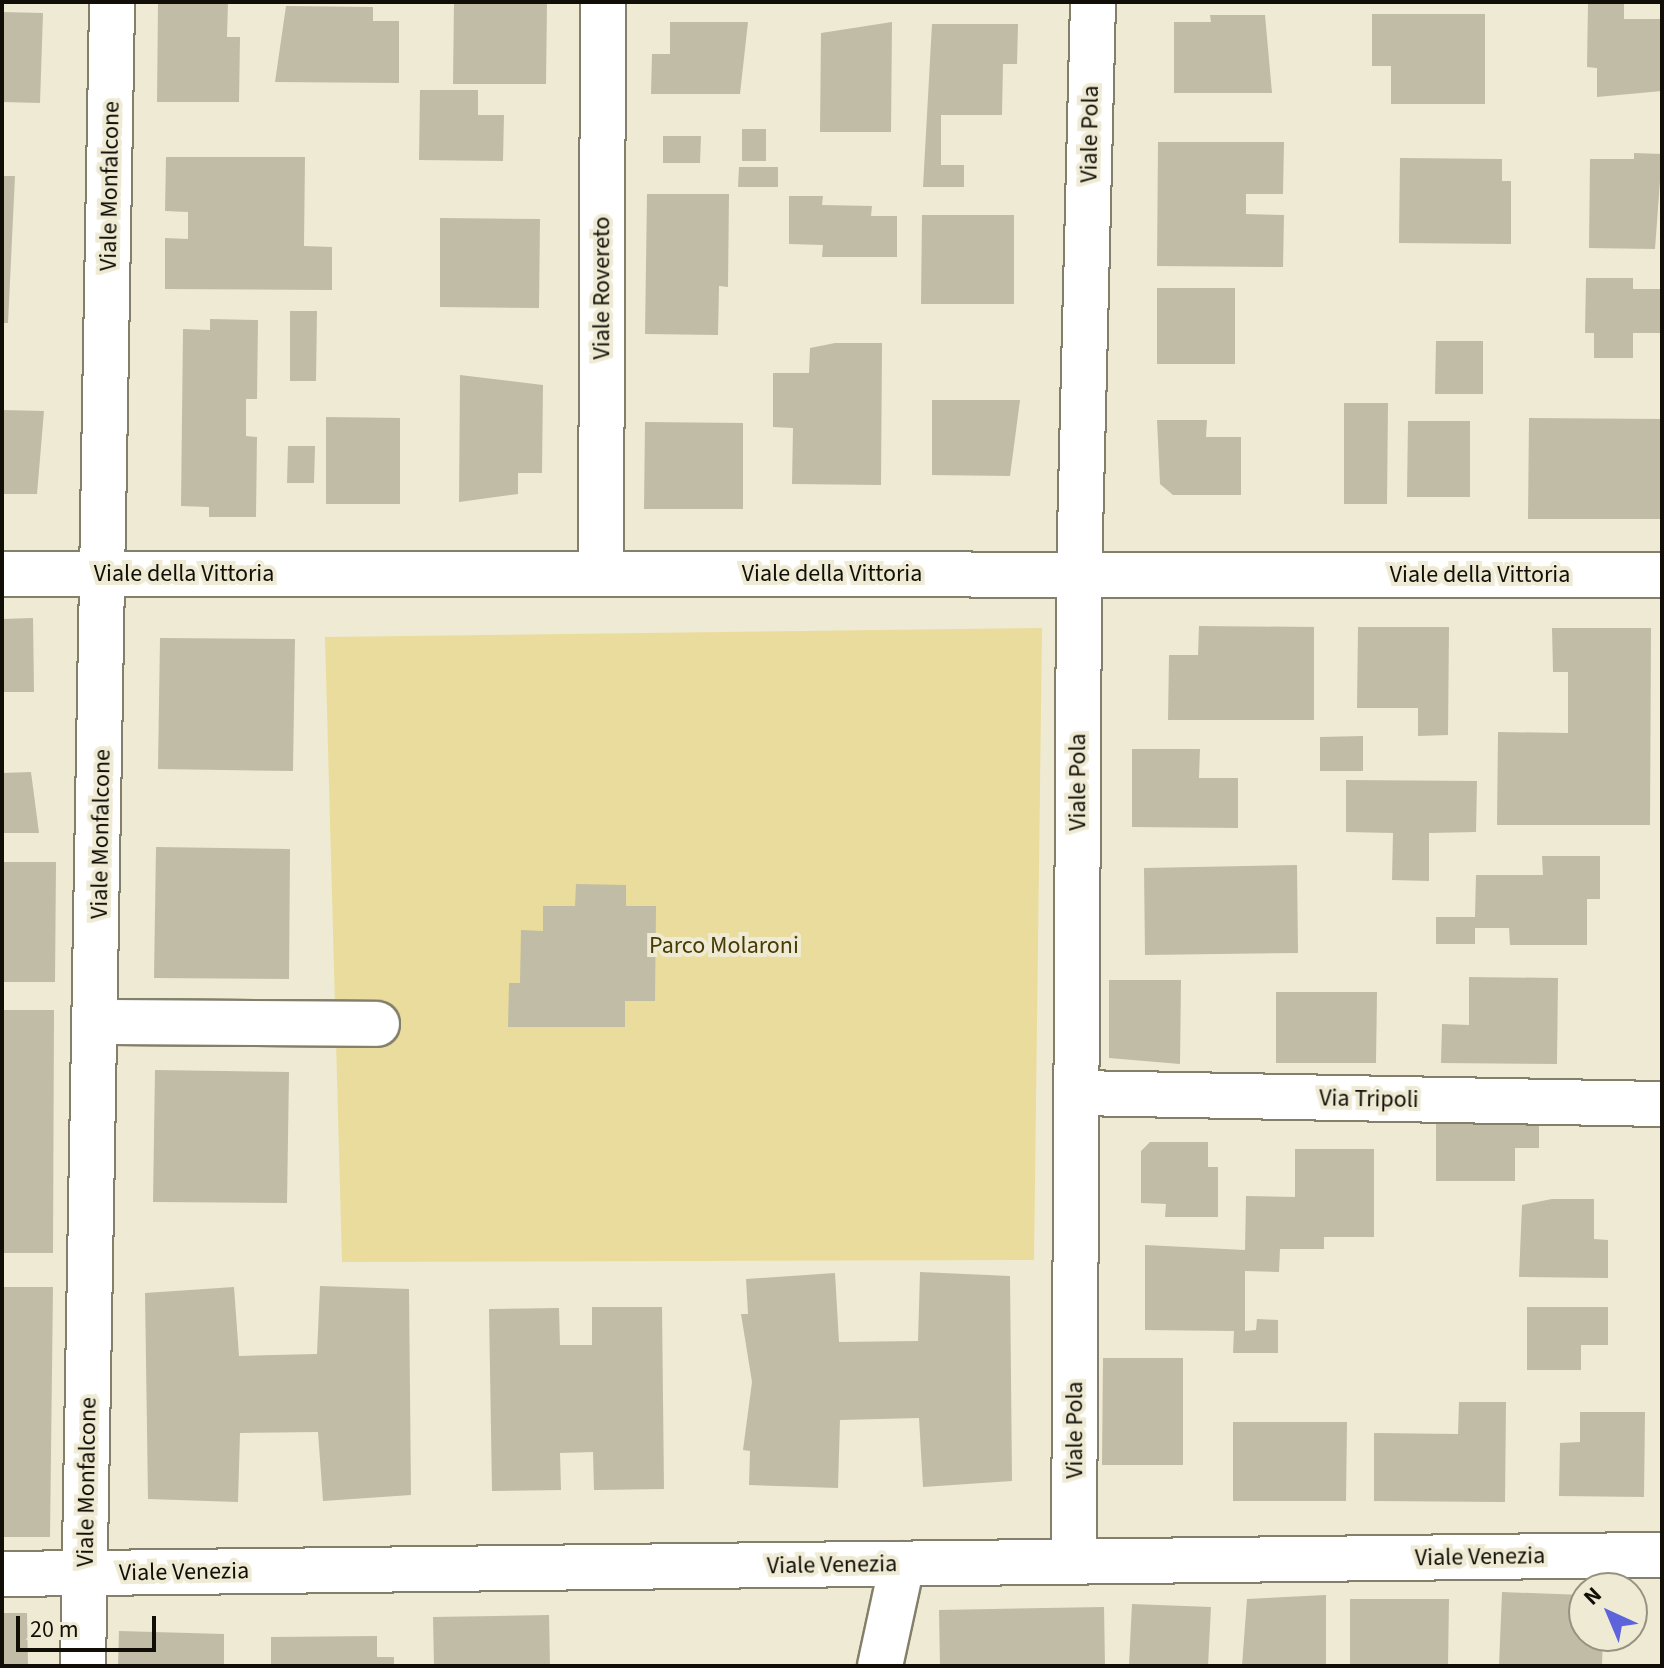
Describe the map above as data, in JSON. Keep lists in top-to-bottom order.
{
  "streets": {
    "street": [
      "Viale Pola",
      "Viale Monfalcone",
      "Viale Rovereto",
      "Viale della Vittoria",
      "Via Tripoli",
      "Viale Venezia"
    ]
  },
  "crossings": [
    ["Viale Pola", "Viale della Vittoria"],
    ["Viale Pola", "Via Tripoli"],
    ["Viale Pola", "Viale Venezia"],
    ["Viale Monfalcone", "Viale della Vittoria"],
    ["Viale Monfalcone", "Viale Venezia"],
    ["Viale Rovereto", "Viale della Vittoria"]
  ],
  "parks": ["Parco Molaroni"],
  "scale_bar": "20 m",
  "north": "top left"
}
